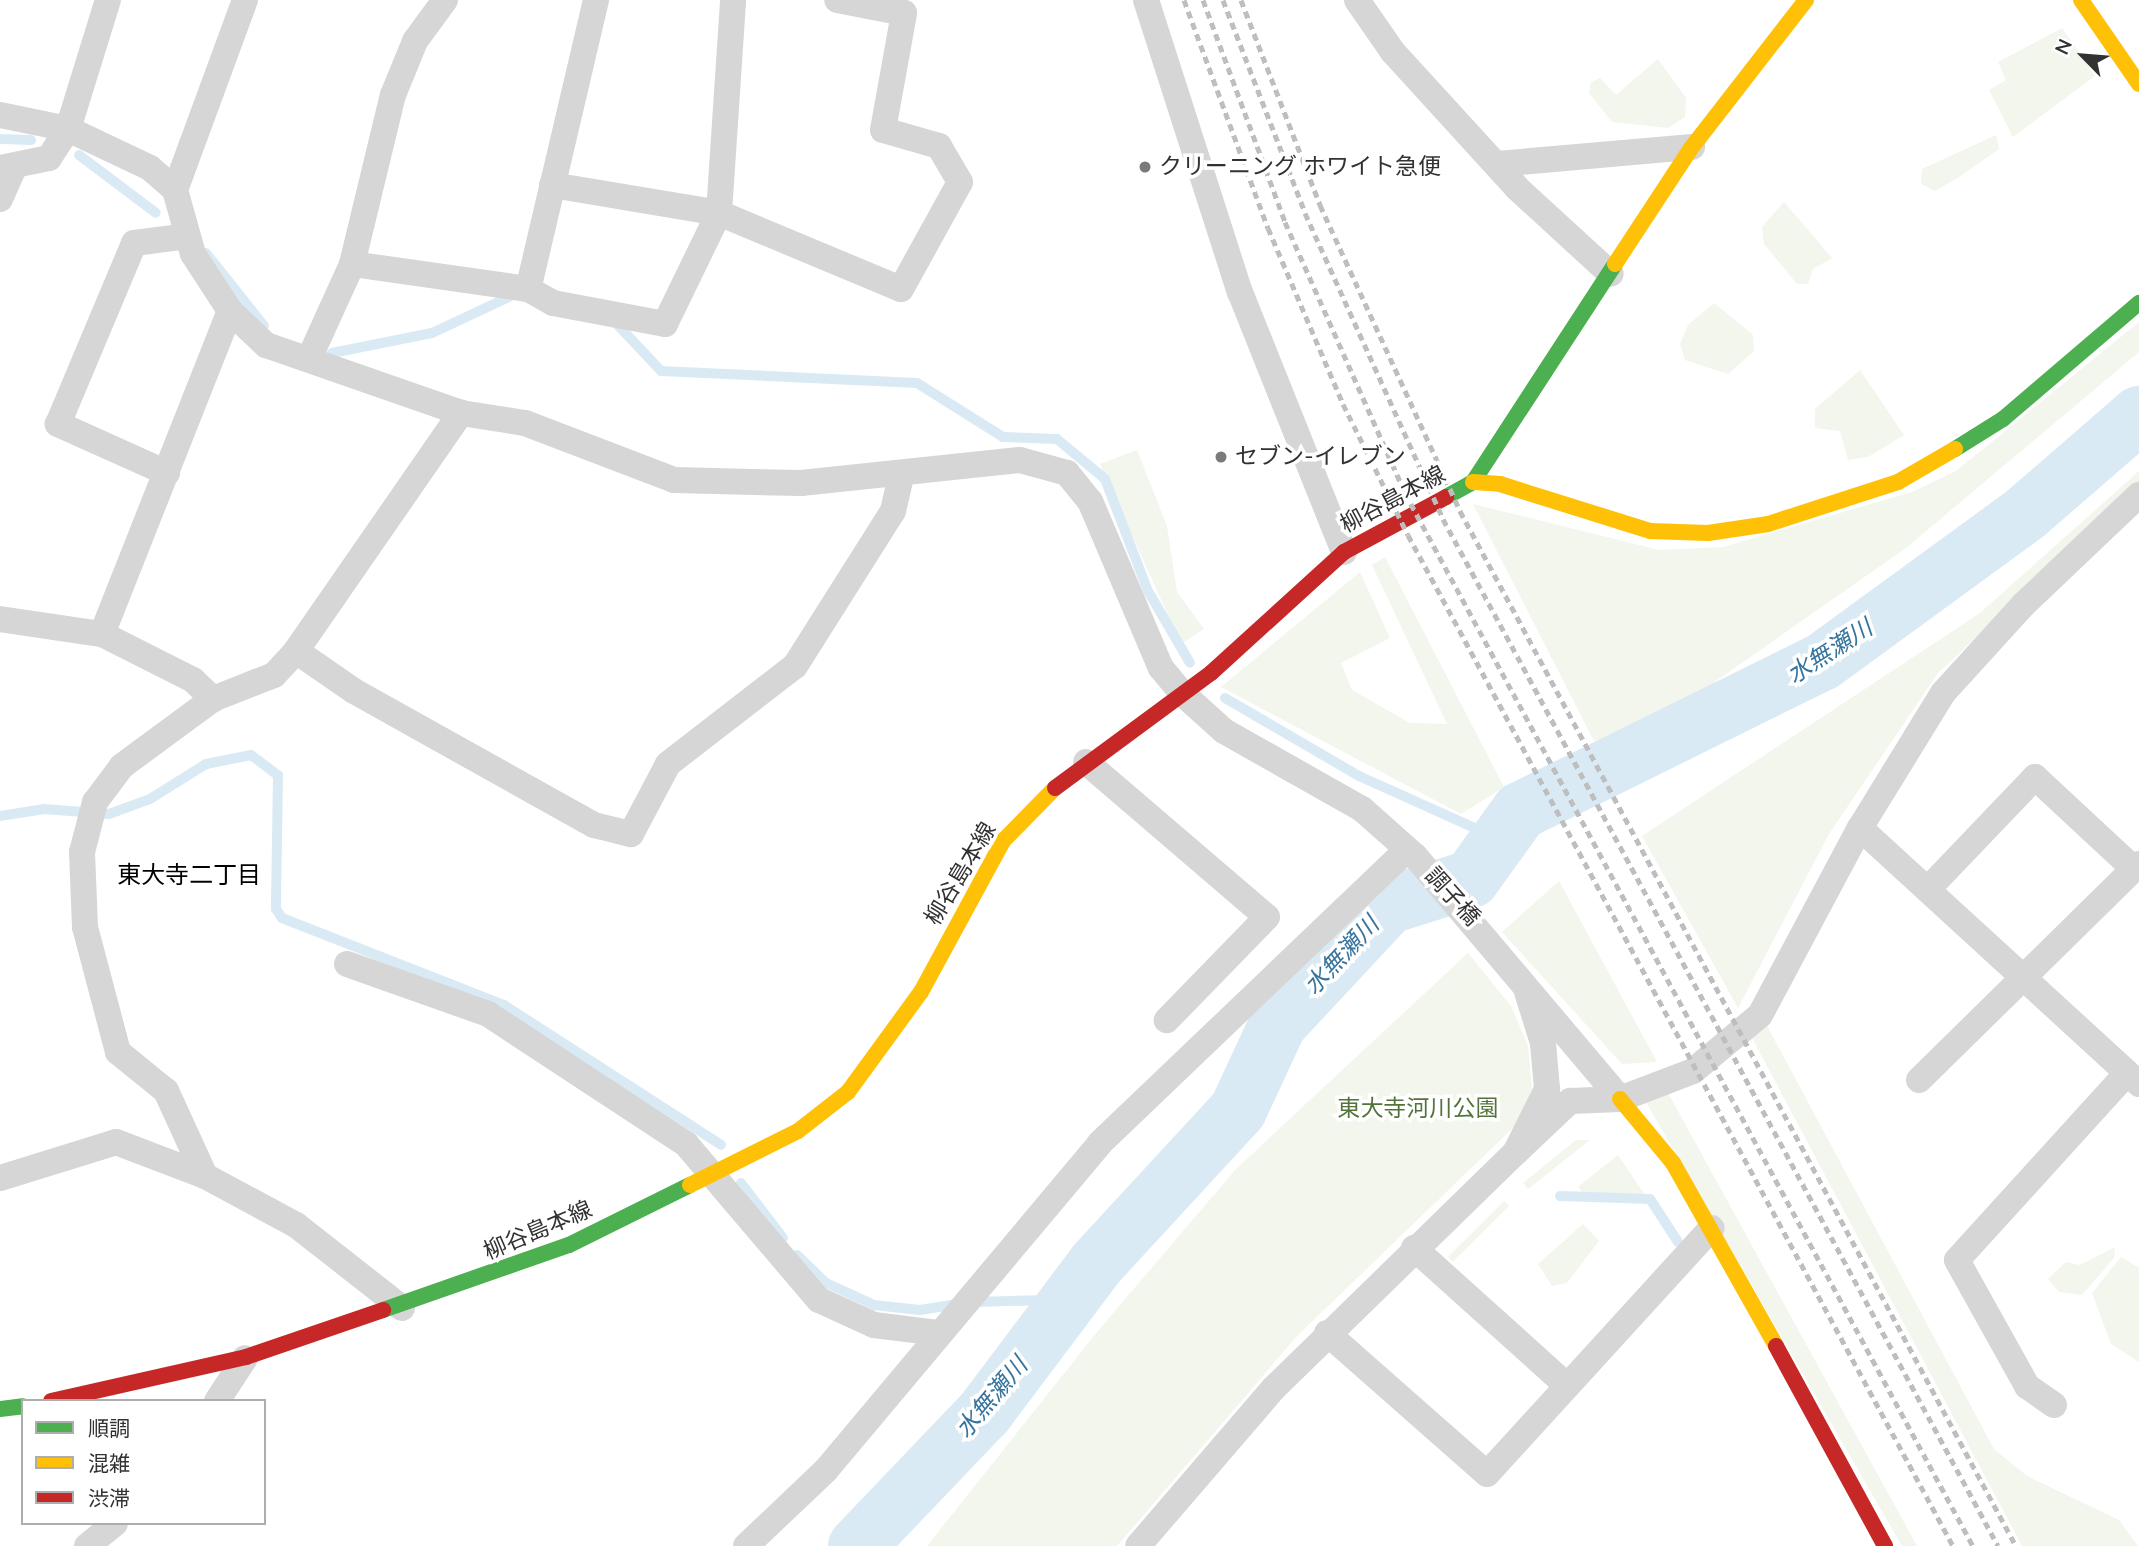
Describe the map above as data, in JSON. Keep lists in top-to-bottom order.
{
  "streets": {
    "main road": ["柳谷島本線"],
    "street": ["調子橋"]
  },
  "crossings": [
    ["柳谷島本線", "調子橋"]
  ],
  "districts": ["東大寺二丁目"],
  "water": ["水無瀬川"],
  "parks": ["東大寺河川公園"],
  "places": ["クリーニング ホワイト急便", "セブン-イレブン"],
  "legend": ["順調", "混雑", "渋滞"],
  "north": "top left"
}
